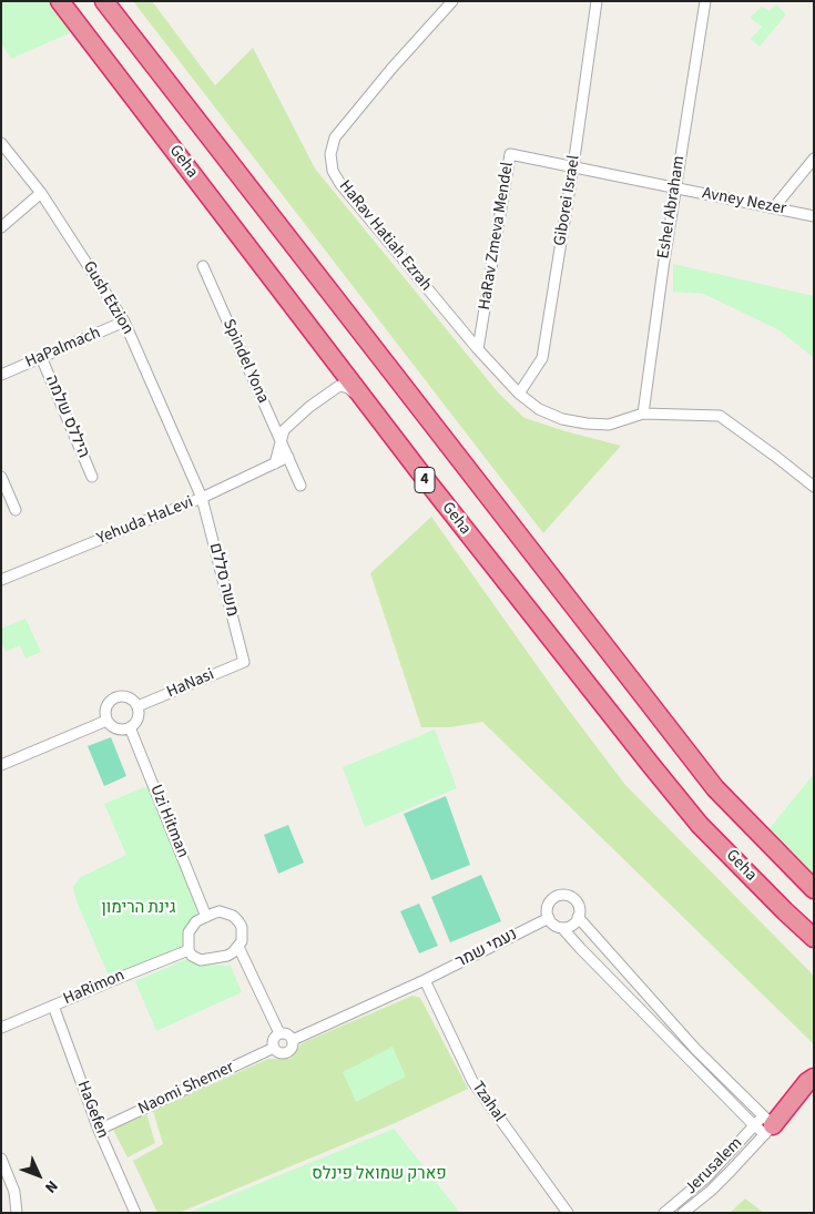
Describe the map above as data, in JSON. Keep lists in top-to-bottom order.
{
  "streets": {
    "highway": ["Geha", "4"],
    "street": [
      "Giborei Israel",
      "Avney Nezer",
      "Eshel Abraham",
      "HaRav Hatiah Ezrah",
      "HaRav Zmeva Mendel",
      "Gush Etzion",
      "HaPalmach",
      "Spindel Yona",
      "היללס שלמה",
      "Yehuda HaLevi",
      "משה סללם",
      "HaNasi",
      "Uzi Hitman",
      "נעמי שמר",
      "HaRimon",
      "Naomi Shemer",
      "Tzahal",
      "HaGefen",
      "Jerusalem"
    ]
  },
  "crossings": [
    ["Giborei Israel", "Avney Nezer"],
    ["Giborei Israel", "HaRav Hatiah Ezrah"],
    ["Giborei Israel", "HaRav Zmeva Mendel"],
    ["Avney Nezer", "Eshel Abraham"],
    ["Avney Nezer", "HaRav Zmeva Mendel"],
    ["Eshel Abraham", "HaRav Hatiah Ezrah"],
    ["HaRav Hatiah Ezrah", "HaRav Zmeva Mendel"],
    ["Gush Etzion", "HaPalmach"],
    ["Gush Etzion", "Yehuda HaLevi"],
    ["Gush Etzion", "משה סללם"],
    ["HaPalmach", "היללס שלמה"],
    ["Spindel Yona", "Yehuda HaLevi"],
    ["Yehuda HaLevi", "משה סללם"],
    ["משה סללם", "HaNasi"],
    ["HaNasi", "Uzi Hitman"],
    ["Uzi Hitman", "HaRimon"],
    ["נעמי שמר", "Tzahal"],
    ["HaRimon", "HaGefen"],
    ["Naomi Shemer", "HaGefen"]
  ],
  "parks": ["גינת הרימון", "פארק שמואל פינלס"],
  "north": "bottom right"
}
